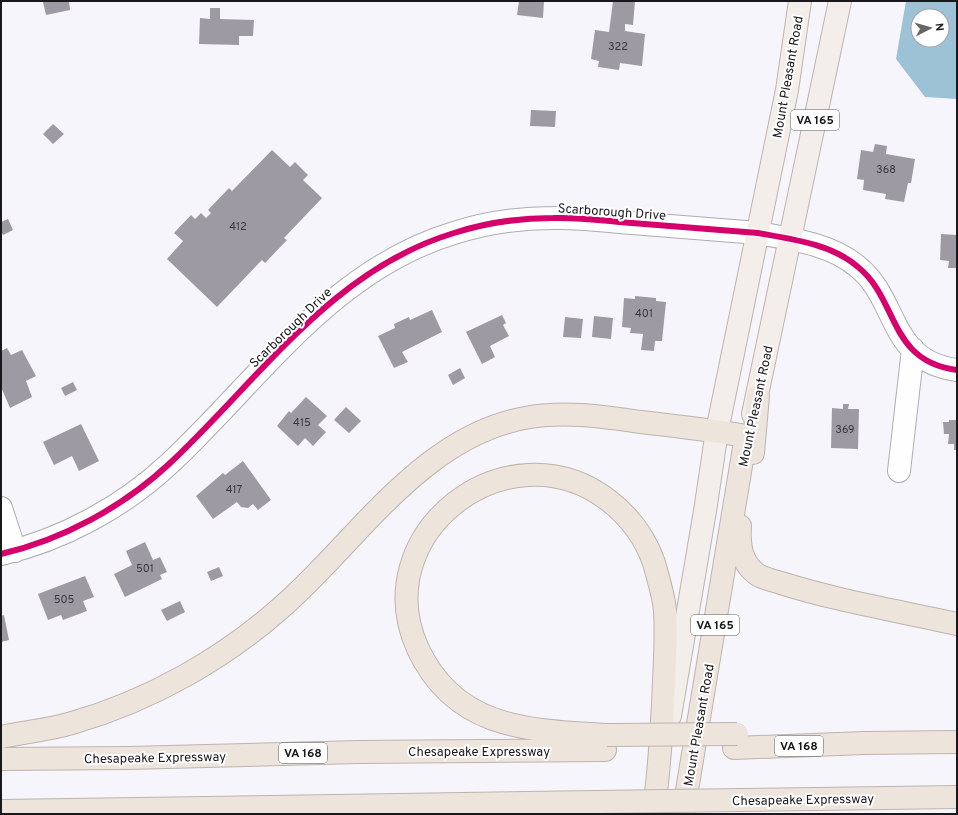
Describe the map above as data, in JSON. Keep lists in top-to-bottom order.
{
  "streets": {
    "highway": [
      "Mount Pleasant Road",
      "VA 165",
      "VA 168",
      "Chesapeake Expressway"
    ],
    "street": ["Scarborough Drive"]
  },
  "crossings": [
    ["Mount Pleasant Road", "Scarborough Drive"]
  ],
  "house_numbers": [
    "322",
    "368",
    "412",
    "401",
    "415",
    "369",
    "417",
    "501",
    "505"
  ],
  "north": "right"
}
